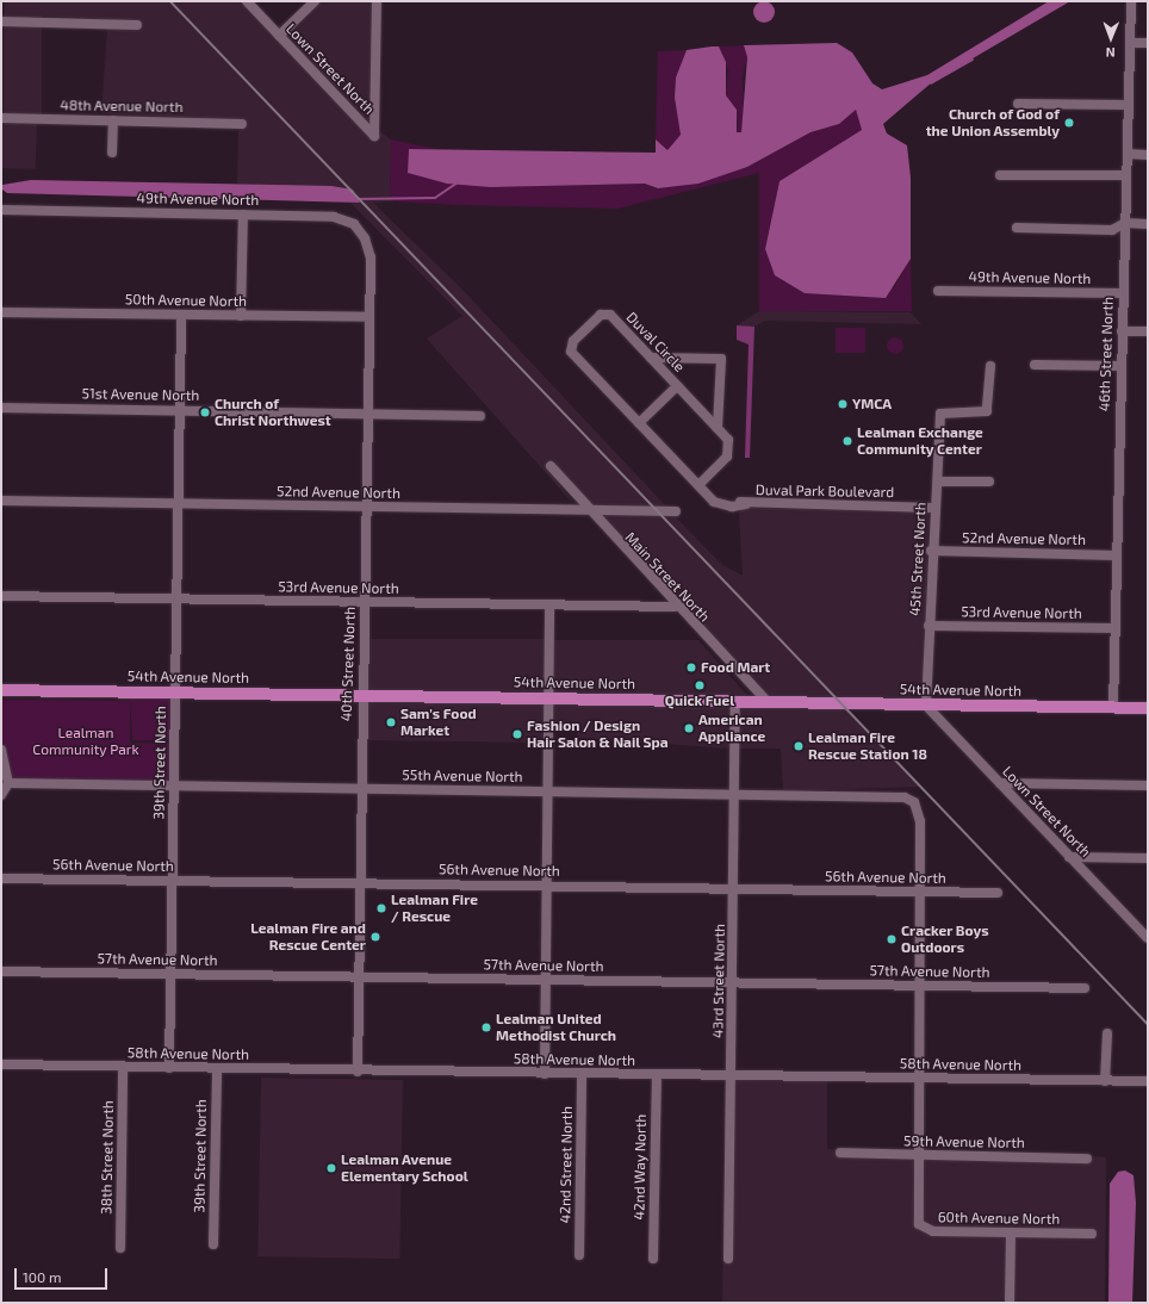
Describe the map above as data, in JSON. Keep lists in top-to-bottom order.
{
  "streets": {
    "main road": ["54th Avenue North"],
    "street": [
      "Lown Street North",
      "48th Avenue North",
      "49th Avenue North",
      "50th Avenue North",
      "Duval Circle",
      "46th Street North",
      "51st Avenue North",
      "Duval Park Boulevard",
      "52nd Avenue North",
      "45th Street North",
      "Main Street North",
      "53rd Avenue North",
      "40th Street North",
      "39th Street North",
      "55th Avenue North",
      "56th Avenue North",
      "57th Avenue North",
      "43rd Street North",
      "58th Avenue North",
      "59th Avenue North",
      "38th Street North",
      "42nd Street North",
      "42nd Way North",
      "60th Avenue North"
    ]
  },
  "crossings": [
    ["Lown Street North", "45th Street North"],
    ["Lown Street North", "54th Avenue North"],
    ["49th Avenue North", "46th Street North"],
    ["49th Avenue North", "40th Street North"],
    ["50th Avenue North", "40th Street North"],
    ["50th Avenue North", "39th Street North"],
    ["Duval Circle", "Duval Park Boulevard"],
    ["46th Street North", "52nd Avenue North"],
    ["46th Street North", "53rd Avenue North"],
    ["46th Street North", "54th Avenue North"],
    ["51st Avenue North", "40th Street North"],
    ["51st Avenue North", "39th Street North"],
    ["Duval Park Boulevard", "45th Street North"],
    ["52nd Avenue North", "45th Street North"],
    ["52nd Avenue North", "Main Street North"],
    ["52nd Avenue North", "40th Street North"],
    ["52nd Avenue North", "39th Street North"],
    ["45th Street North", "53rd Avenue North"],
    ["45th Street North", "54th Avenue North"],
    ["Main Street North", "53rd Avenue North"],
    ["Main Street North", "54th Avenue North"],
    ["53rd Avenue North", "40th Street North"],
    ["53rd Avenue North", "39th Street North"],
    ["40th Street North", "54th Avenue North"],
    ["40th Street North", "55th Avenue North"],
    ["40th Street North", "56th Avenue North"],
    ["40th Street North", "57th Avenue North"],
    ["40th Street North", "58th Avenue North"],
    ["54th Avenue North", "39th Street North"],
    ["54th Avenue North", "43rd Street North"],
    ["39th Street North", "55th Avenue North"],
    ["39th Street North", "56th Avenue North"],
    ["39th Street North", "57th Avenue North"],
    ["39th Street North", "58th Avenue North"],
    ["55th Avenue North", "56th Avenue North"],
    ["55th Avenue North", "43rd Street North"],
    ["56th Avenue North", "43rd Street North"],
    ["57th Avenue North", "43rd Street North"],
    ["43rd Street North", "58th Avenue North"],
    ["58th Avenue North", "38th Street North"],
    ["58th Avenue North", "42nd Street North"],
    ["58th Avenue North", "42nd Way North"],
    ["59th Avenue North", "60th Avenue North"]
  ],
  "parks": ["Lealman Community Park"],
  "places": [
    "Church of God of the Union Assembly",
    "YMCA",
    "Church of Christ Northwest",
    "Lealman Exchange Community Center",
    "Food Mart",
    "Quick Fuel",
    "Sam's Food Market",
    "American Appliance",
    "Fashion / Design Hair Salon & Nail Spa",
    "Lealman Fire Rescue Station 18",
    "Lealman Fire / Rescue",
    "Lealman Fire and Rescue Center",
    "Cracker Boys Outdoors",
    "Lealman United Methodist Church",
    "Lealman Avenue Elementary School"
  ],
  "scale_bar": "100 m",
  "north": "bottom"
}
